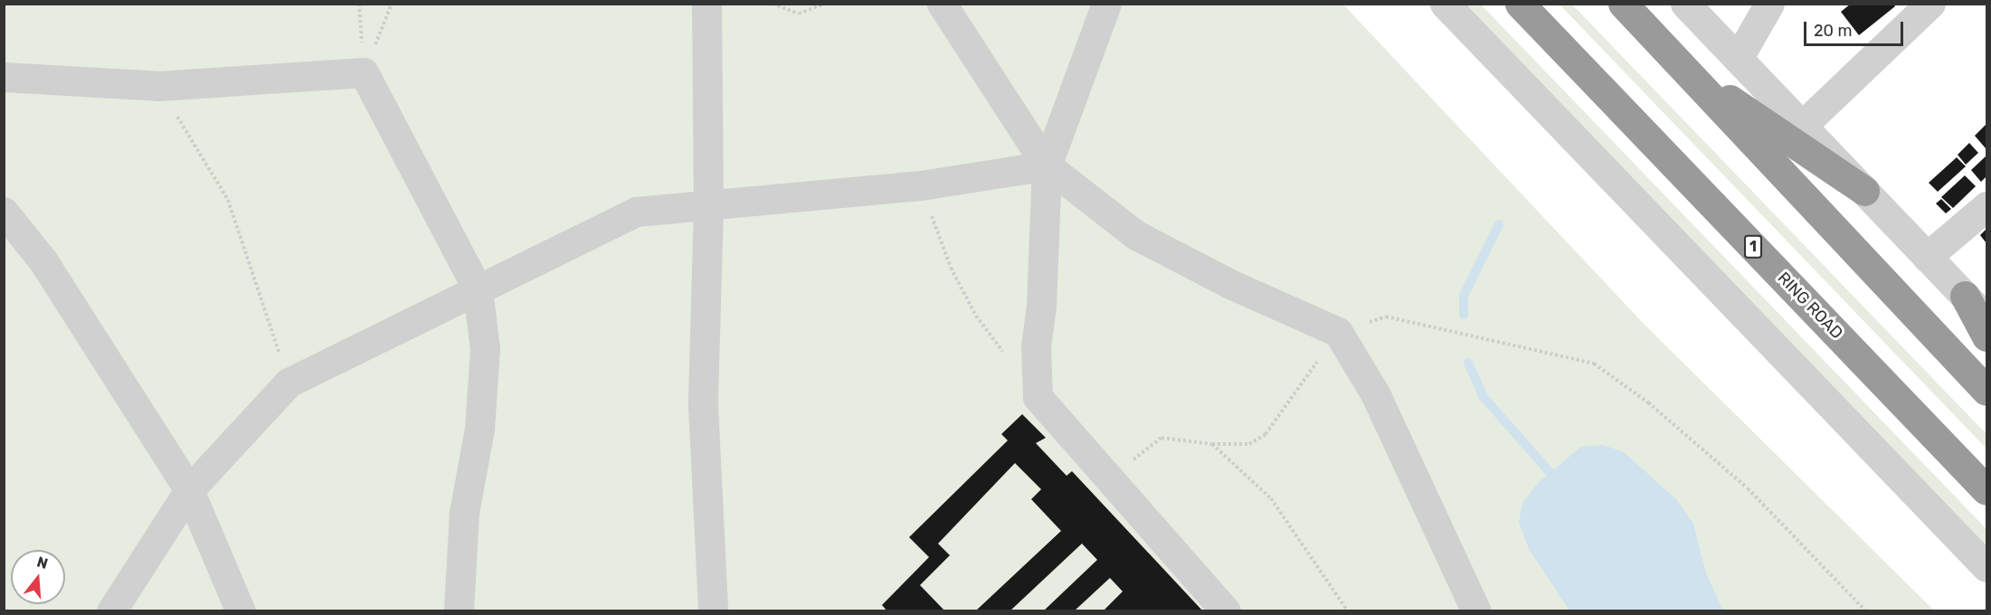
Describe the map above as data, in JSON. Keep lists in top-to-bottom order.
{
  "streets": {
    "highway": ["1", "RING ROAD"]
  },
  "scale_bar": "20 m",
  "north": "top"
}
